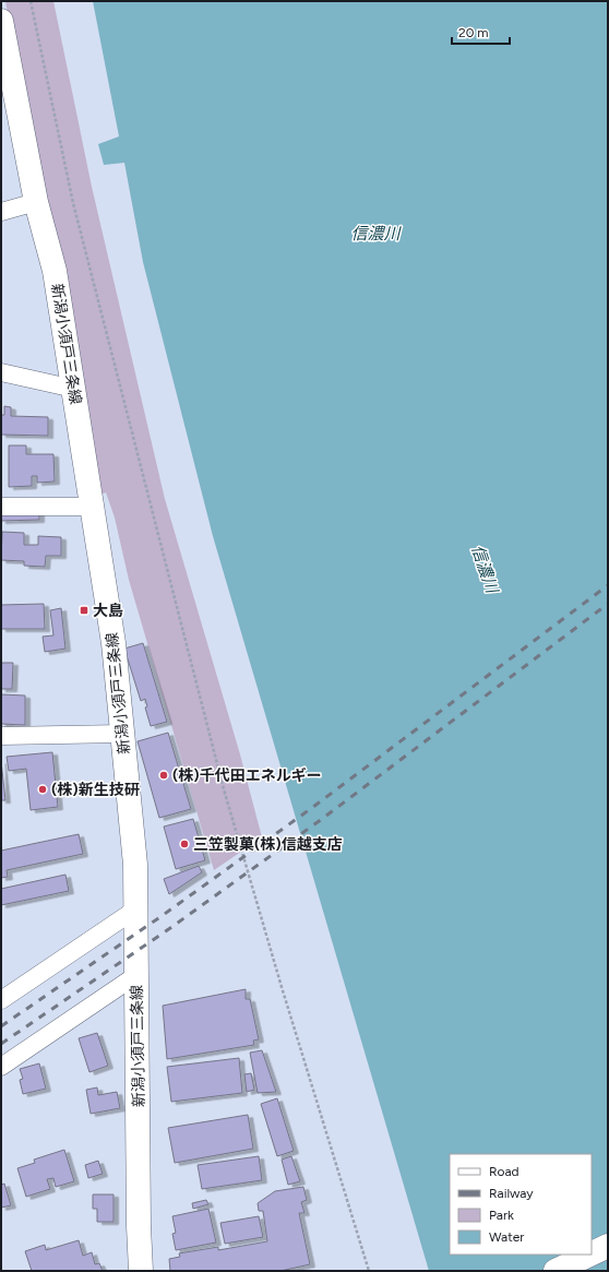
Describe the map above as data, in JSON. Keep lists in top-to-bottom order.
{
  "streets": {
    "main road": ["新潟小須戸三条線"]
  },
  "water": ["信濃川"],
  "places": {
    "transit": ["大島"],
    "other": ["(株)千代田エネルギー", "(株)新生技研", "三笠製菓(株)信越支店"]
  },
  "legend": [
    "Road",
    "Railway",
    "Park",
    "Water"
  ],
  "scale_bar": "20 m"
}
